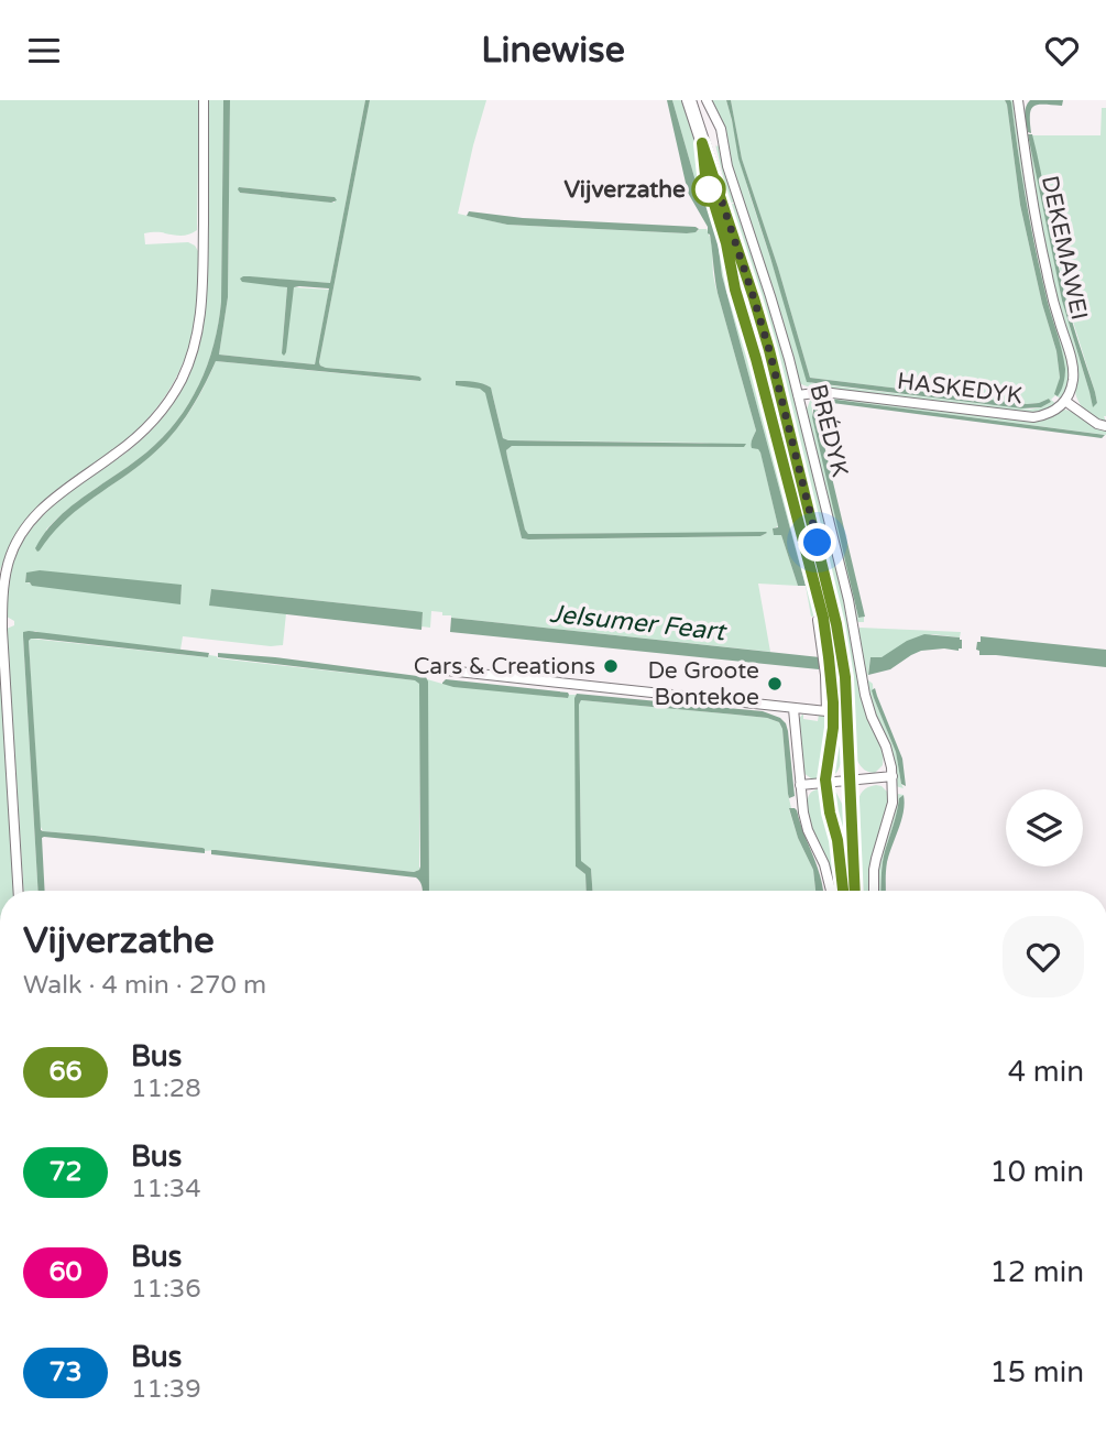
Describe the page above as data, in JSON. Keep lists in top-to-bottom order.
{
  "streets": {
    "main road": ["BRÉDYK"],
    "street": ["DEKEMAWEI", "HASKEDYK"]
  },
  "crossings": [
    ["DEKEMAWEI", "HASKEDYK"],
    ["HASKEDYK", "BRÉDYK"]
  ],
  "water": ["Jelsumer Feart"],
  "places": ["Vijverzathe", "Cars & Creations", "De Groote Bontekoe"],
  "lines": ["bus line 66"],
  "page": {
    "header": "Linewise",
    "heading": ["Vijverzathe", "Walk · 4 min · 270 m"],
    "list": [
      {
        "mark": "66",
        "name": "Bus",
        "note": "11:28",
        "value": "4 min"
      },
      {
        "mark": "72",
        "name": "Bus",
        "note": "11:34",
        "value": "10 min"
      },
      {
        "mark": "60",
        "name": "Bus",
        "note": "11:36",
        "value": "12 min"
      },
      {
        "mark": "73",
        "name": "Bus",
        "note": "11:39",
        "value": "15 min"
      }
    ]
  }
}
